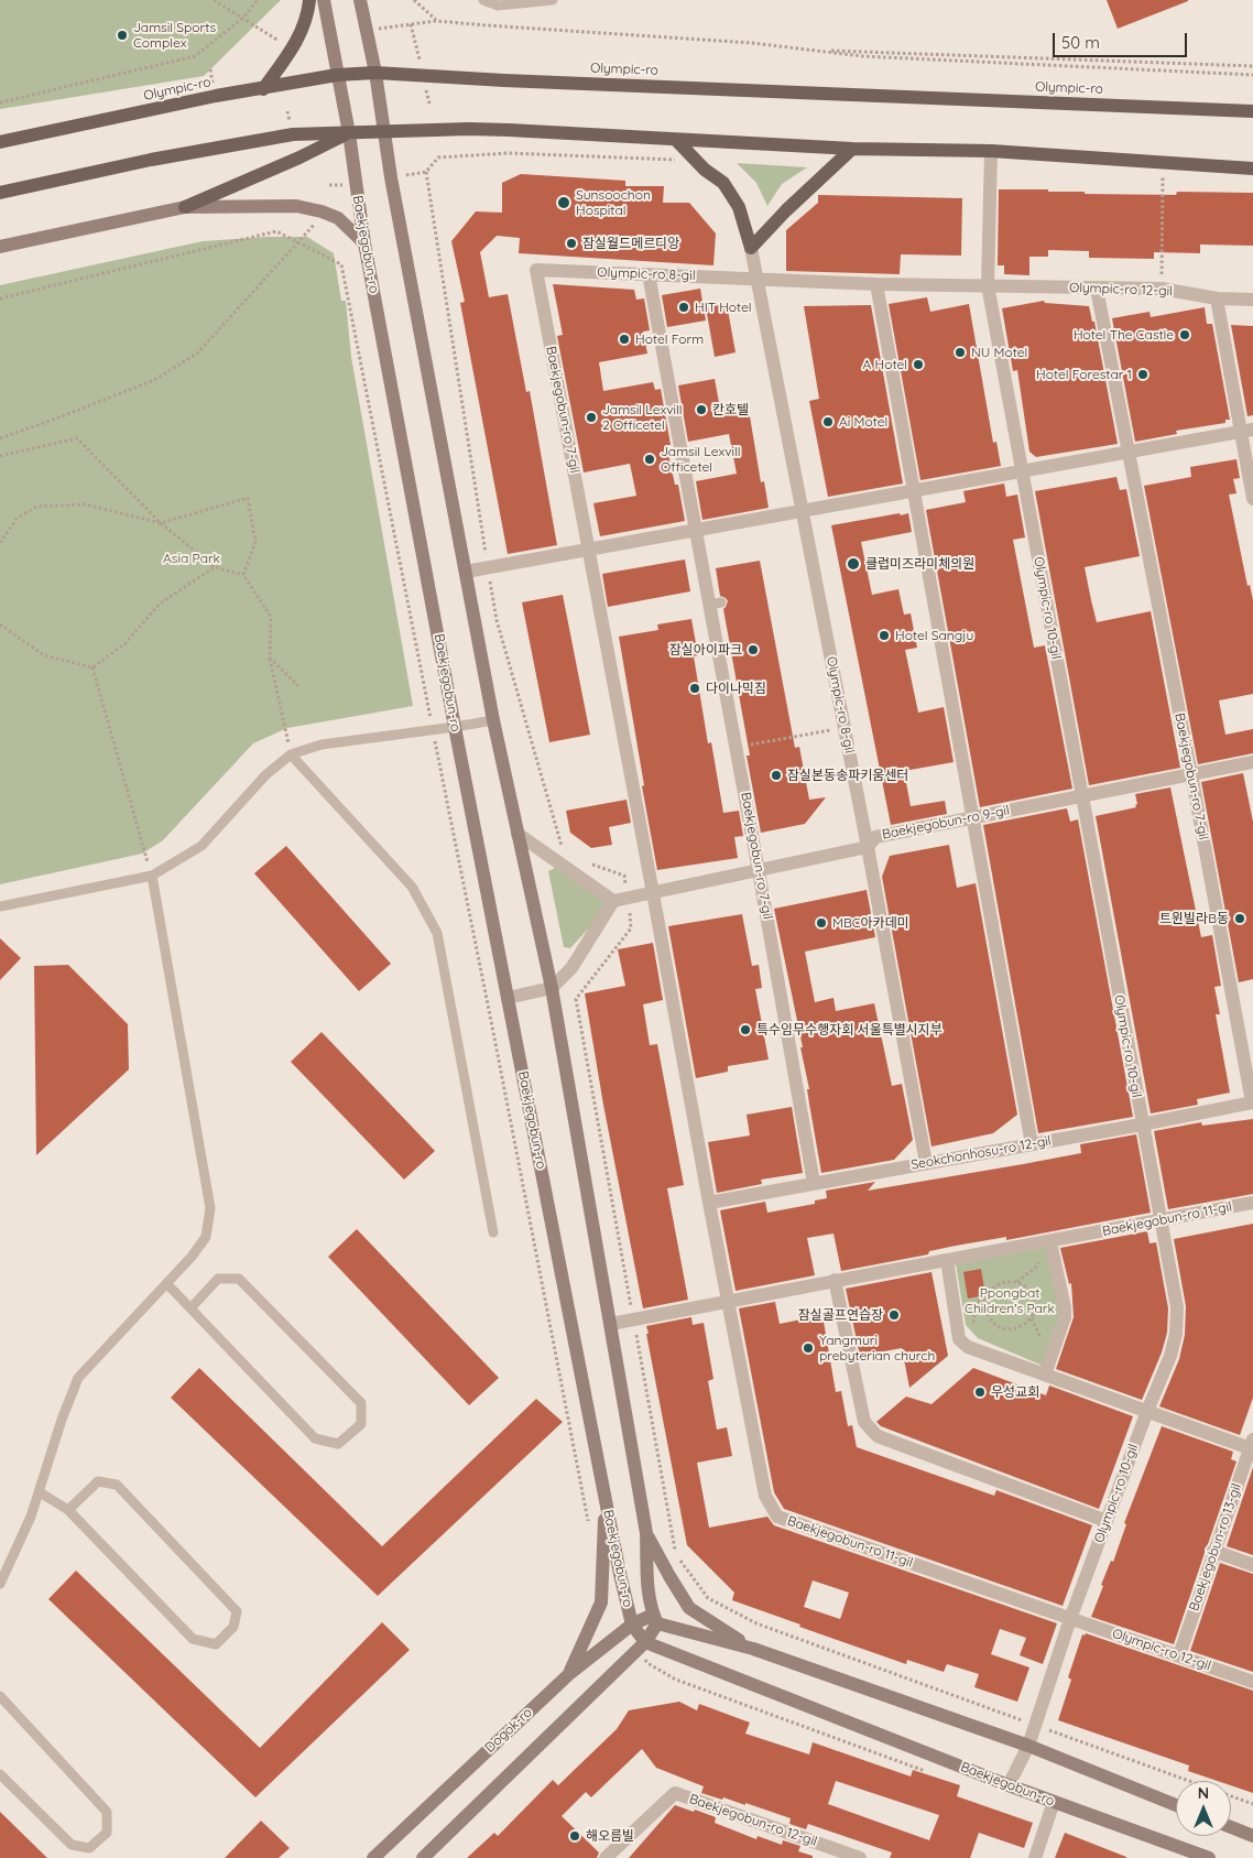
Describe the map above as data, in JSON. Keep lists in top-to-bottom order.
{
  "streets": {
    "main road": ["Olympic-ro", "Baekjegobun-ro", "Dogok-ro"],
    "street": [
      "Olympic-ro 8-gil",
      "Olympic-ro 12-gil",
      "Baekjegobun-ro 7-gil",
      "Olympic-ro 10-gil",
      "Baekjegobun-ro 9-gil",
      "Seokchonhosu-ro 12-gil",
      "Baekjegobun-ro 11-gil",
      "Baekjegobun-ro 13-gil",
      "Baekjegobun-ro 12-gil"
    ]
  },
  "crossings": [
    ["Olympic-ro", "Baekjegobun-ro"],
    ["Baekjegobun-ro", "Olympic-ro 10-gil"],
    ["Baekjegobun-ro", "Baekjegobun-ro 11-gil"],
    ["Baekjegobun-ro", "Dogok-ro"],
    ["Olympic-ro 8-gil", "Baekjegobun-ro 7-gil"],
    ["Olympic-ro 8-gil", "Baekjegobun-ro 9-gil"],
    ["Olympic-ro 8-gil", "Seokchonhosu-ro 12-gil"],
    ["Olympic-ro 12-gil", "Baekjegobun-ro 7-gil"],
    ["Olympic-ro 12-gil", "Olympic-ro 10-gil"],
    ["Olympic-ro 12-gil", "Baekjegobun-ro 11-gil"],
    ["Olympic-ro 12-gil", "Baekjegobun-ro 13-gil"],
    ["Baekjegobun-ro 7-gil", "Baekjegobun-ro 9-gil"],
    ["Baekjegobun-ro 7-gil", "Seokchonhosu-ro 12-gil"],
    ["Baekjegobun-ro 7-gil", "Baekjegobun-ro 11-gil"],
    ["Olympic-ro 10-gil", "Baekjegobun-ro 9-gil"],
    ["Olympic-ro 10-gil", "Seokchonhosu-ro 12-gil"],
    ["Olympic-ro 10-gil", "Baekjegobun-ro 11-gil"],
    ["Seokchonhosu-ro 12-gil", "Baekjegobun-ro 11-gil"]
  ],
  "parks": ["Asia Park", "Ppongbat Children's Park"],
  "places": [
    "Jamsil Sports Complex",
    "Sunsoochon Hospital",
    "잠실월드메르디앙",
    "HIT Hotel",
    "Hotel The Castle",
    "Hotel Form",
    "NU Motel",
    "A Hotel",
    "Hotel Forestar 1",
    "칸호텔",
    "Jamsil Lexvill 2 Officetel",
    "Ai Motel",
    "Jamsil Lexvill Officetel",
    "클럽미즈라미체의원",
    "Hotel Sangju",
    "잠실아이파크",
    "다이나믹짐",
    "잠실본동송파키움센터",
    "트윈빌라B동",
    "MBC아카데미",
    "특수임무수행자회 서울특별시지부",
    "잠실골프연습장",
    "Yangmuri prebyterian church",
    "우성교회",
    "해오름빌"
  ],
  "scale_bar": "50 m",
  "north": "top"
}
